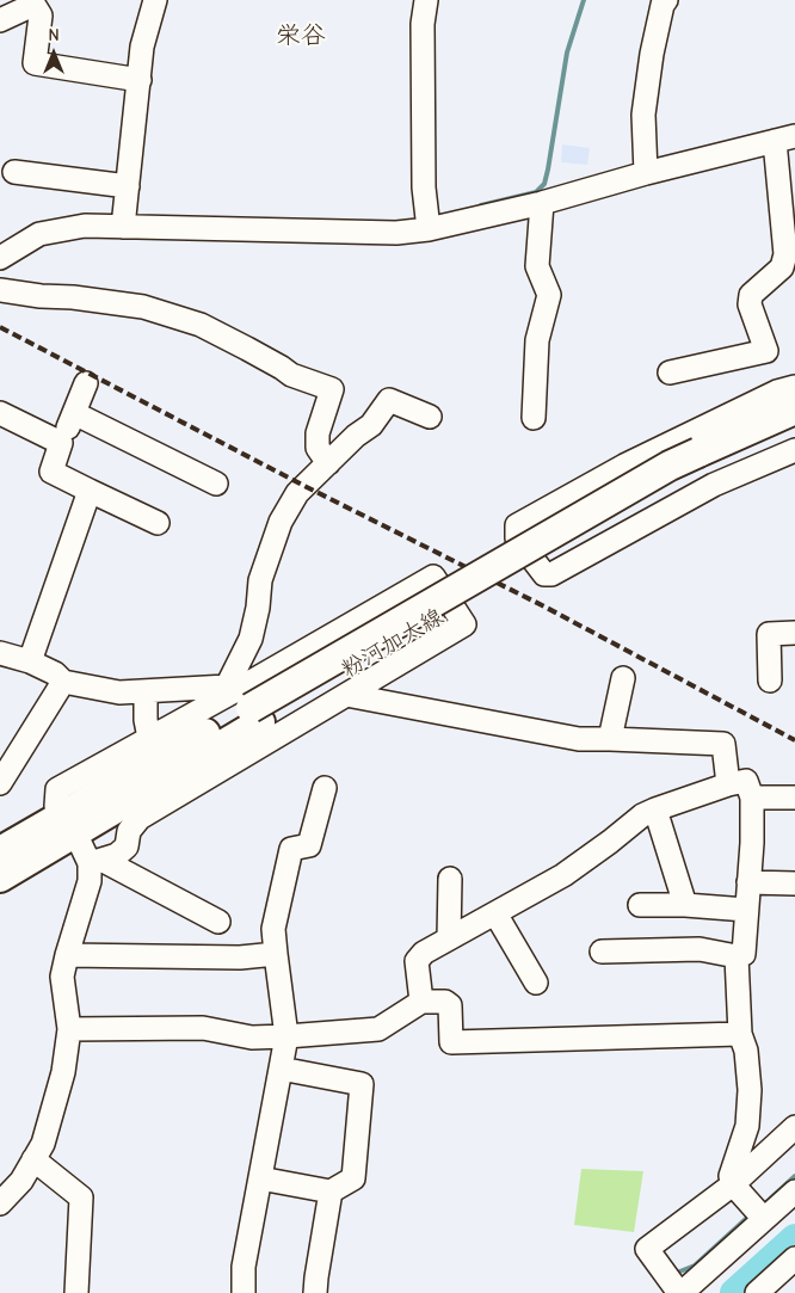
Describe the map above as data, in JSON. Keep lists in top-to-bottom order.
{
  "streets": {
    "main road": ["粉河加太線"]
  },
  "districts": ["栄谷"],
  "north": "top"
}
